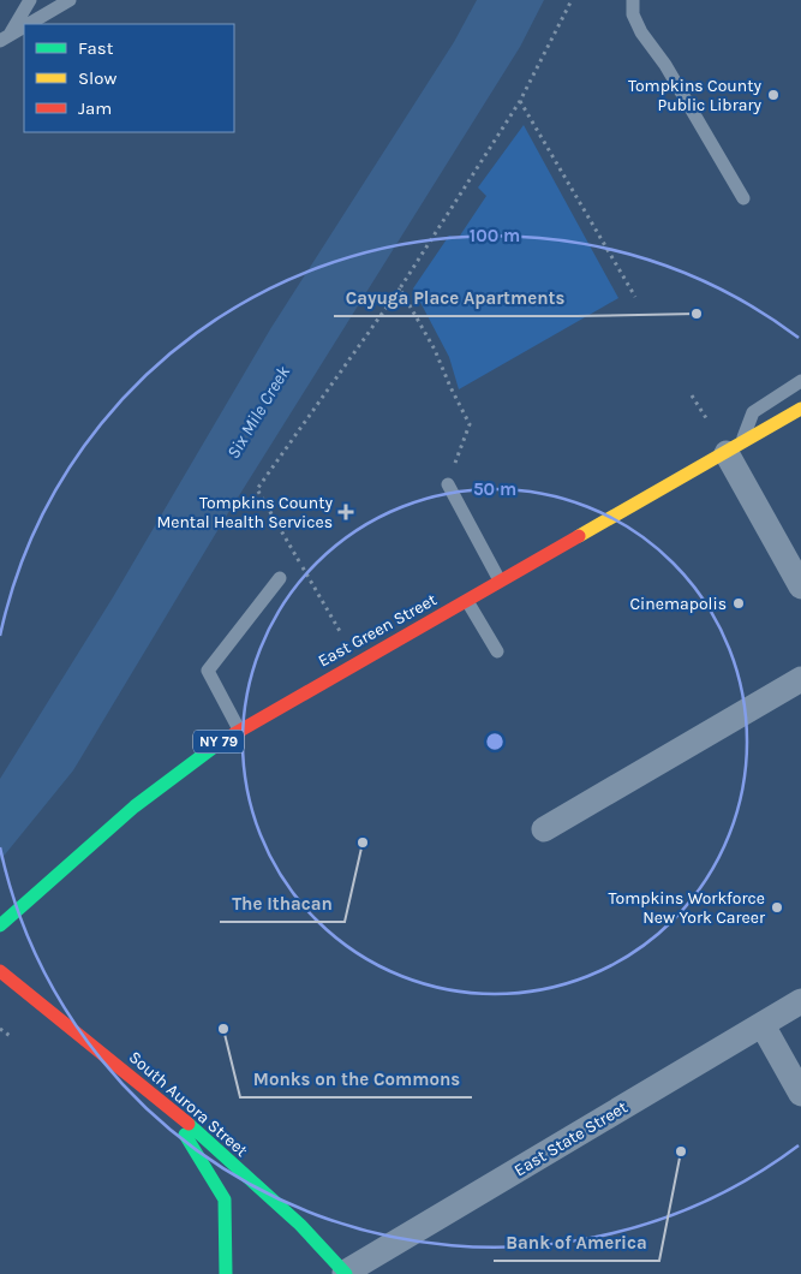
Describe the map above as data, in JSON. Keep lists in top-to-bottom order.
{
  "streets": {
    "main road": ["East Green Street", "NY 79", "South Aurora Street"],
    "street": ["East State Street"]
  },
  "crossings": [
    ["South Aurora Street", "East State Street"]
  ],
  "water": ["Six Mile Creek"],
  "places": {
    "other": [
      "Tompkins County Public Library",
      "Cayuga Place Apartments",
      "Cinemapolis",
      "The Ithacan",
      "Tompkins Workforce New York Career",
      "Monks on the Commons",
      "Bank of America"
    ],
    "health": ["Tompkins County Mental Health Services"]
  },
  "legend": ["Fast", "Slow", "Jam"],
  "rings": ["100 m", "50 m"]
}
